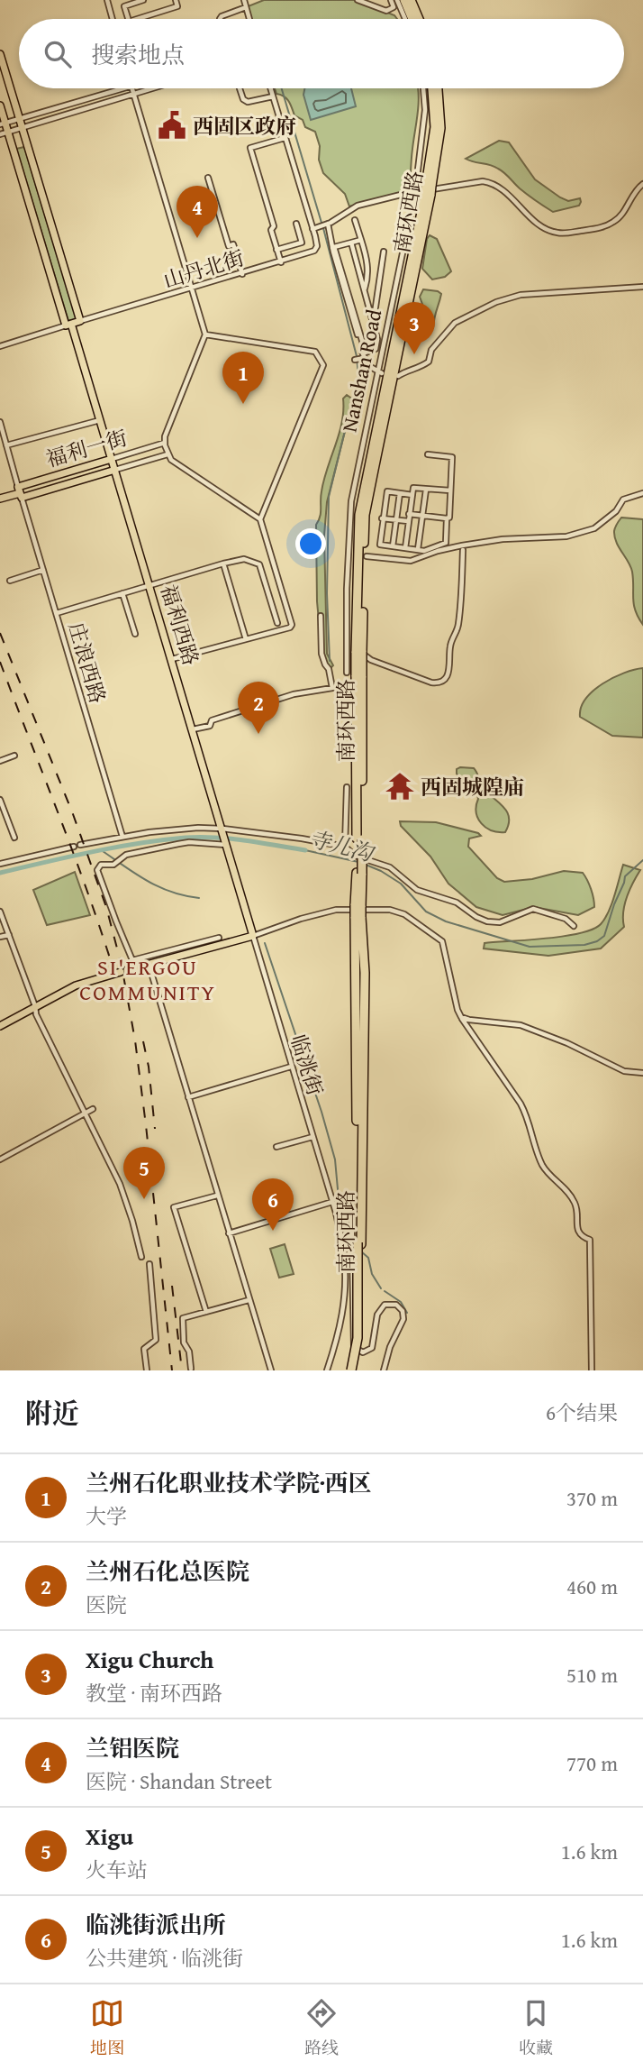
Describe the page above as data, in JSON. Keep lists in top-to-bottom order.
{
  "streets": {
    "highway": ["南环西路"],
    "main road": ["福利一街", "福利西路"],
    "street": [
      "山丹北街",
      "Nanshan Road",
      "庄浪西路",
      "临洮街"
    ]
  },
  "crossings": [
    ["福利一街", "福利西路"],
    ["福利一街", "庄浪西路"],
    ["福利西路", "临洮街"]
  ],
  "districts": ["SI'ERGOU COMMUNITY"],
  "water": ["寺儿沟"],
  "places": {
    "public building": ["西固区政府"],
    "temple": ["西固城隍庙"]
  },
  "page": {
    "search": "搜索地点",
    "pins": [
      "4",
      "3",
      "1",
      "2",
      "5",
      "6"
    ],
    "heading": ["附近", "6个结果"],
    "list": [
      {
        "mark": "1",
        "name": "兰州石化职业技术学院·西区",
        "note": "大学",
        "value": "370 m"
      },
      {
        "mark": "2",
        "name": "兰州石化总医院",
        "note": "医院",
        "value": "460 m"
      },
      {
        "mark": "3",
        "name": "Xigu Church",
        "note": "教堂 · 南环西路",
        "value": "510 m"
      },
      {
        "mark": "4",
        "name": "兰铝医院",
        "note": "医院 · Shandan Street",
        "value": "770 m"
      },
      {
        "mark": "5",
        "name": "Xigu",
        "note": "火车站",
        "value": "1.6 km"
      },
      {
        "mark": "6",
        "name": "临洮街派出所",
        "note": "公共建筑 · 临洮街",
        "value": "1.6 km"
      }
    ],
    "nav": ["地图", "路线", "收藏"]
  }
}
